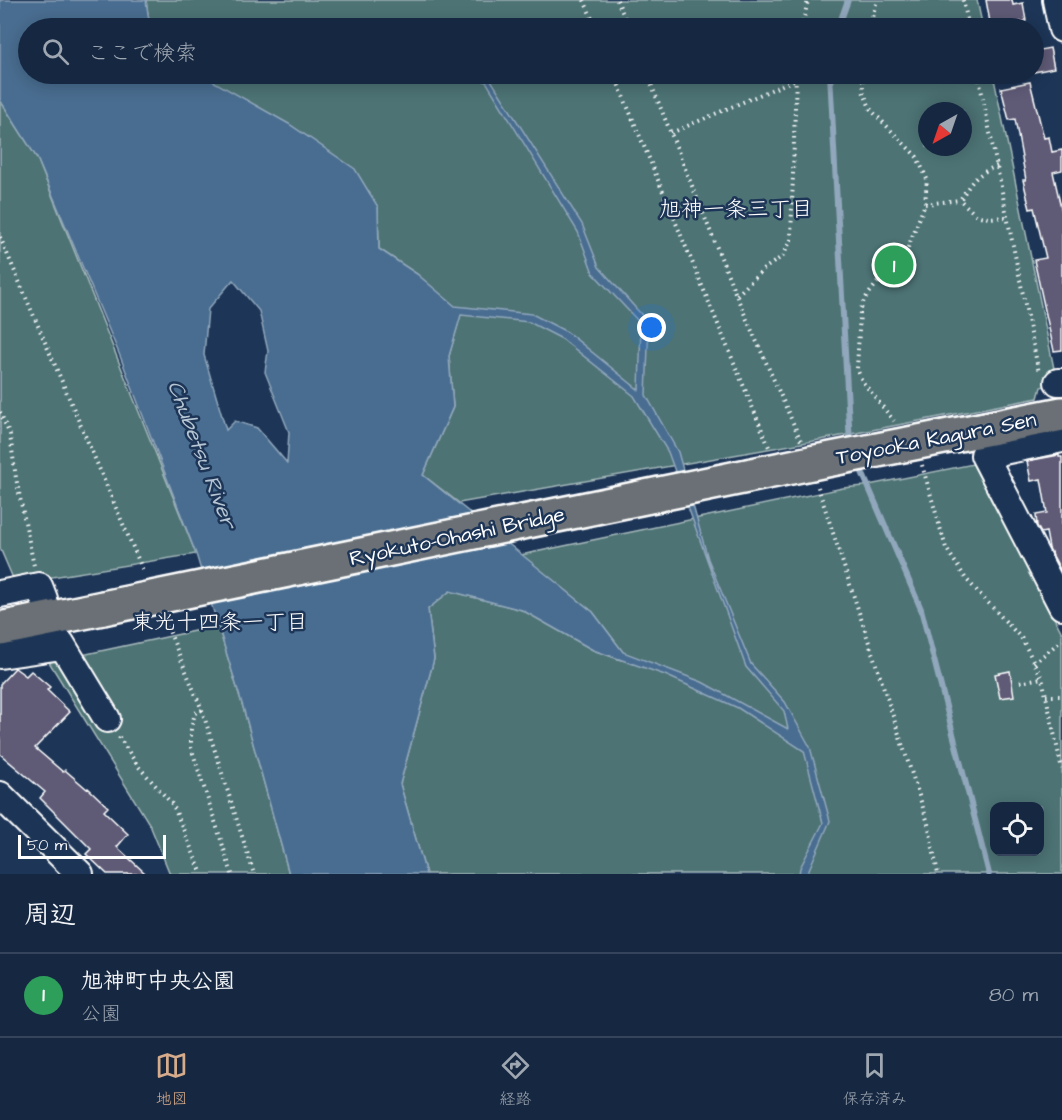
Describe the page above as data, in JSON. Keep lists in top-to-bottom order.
{
  "streets": {
    "main road": ["Toyooka Kagura Sen", "Ryokuto-Ohashi Bridge"]
  },
  "crossings": [
    ["Toyooka Kagura Sen", "Ryokuto-Ohashi Bridge"]
  ],
  "districts": ["旭神一条三丁目", "東光十四条一丁目"],
  "water": ["Chubetsu River"],
  "scale_bar": "50 m",
  "north": "bottom left",
  "page": {
    "search": "ここで検索",
    "pins": "1",
    "scale": "50 m",
    "heading": "周辺",
    "list": [
      {
        "mark": "1",
        "name": "旭神町中央公園",
        "note": "公園",
        "value": "80 m"
      }
    ],
    "nav": ["地図", "経路", "保存済み"]
  }
}
